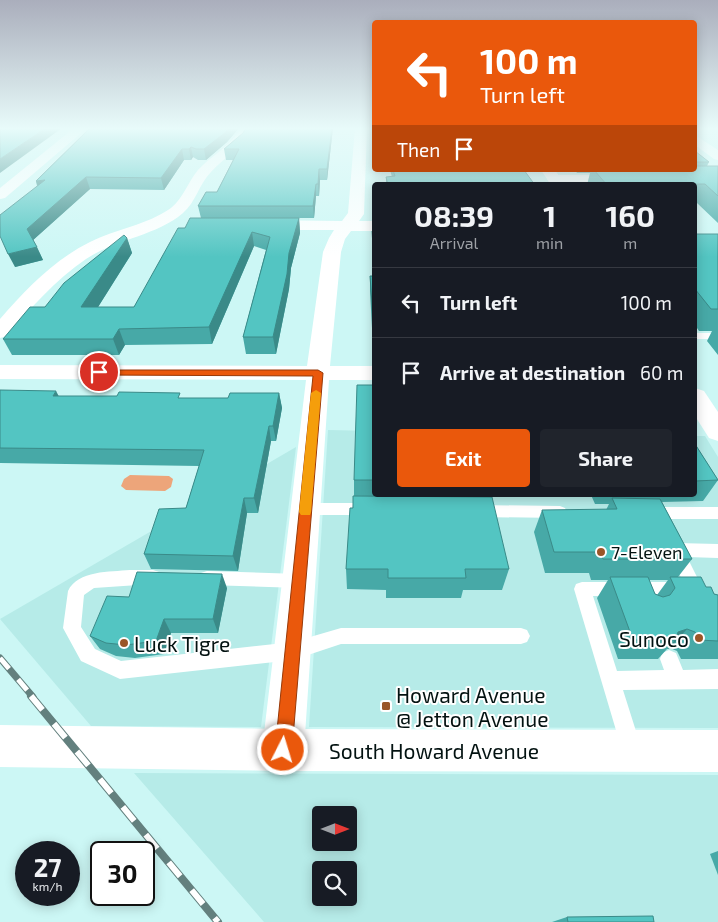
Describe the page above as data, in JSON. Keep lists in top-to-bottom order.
{
  "streets": {
    "street": ["South Howard Avenue"]
  },
  "places": {
    "other": ["7-Eleven", "Sunoco", "Luck Tigre"],
    "transit": ["Howard Avenue @ Jetton Avenue"]
  },
  "north": "right",
  "page": {
    "turn": ["100 m", "Turn left"],
    "then": "Then",
    "eta": [
      "08:39",
      "Arrival",
      "1",
      "min",
      "160",
      "m"
    ],
    "list": [
      {
        "name": "Turn left",
        "value": "100 m"
      },
      {
        "name": "Arrive at destination",
        "value": "60 m"
      }
    ],
    "buttons": ["Exit", "Share"],
    "speed": "27 km/h",
    "limit": "30"
  }
}
